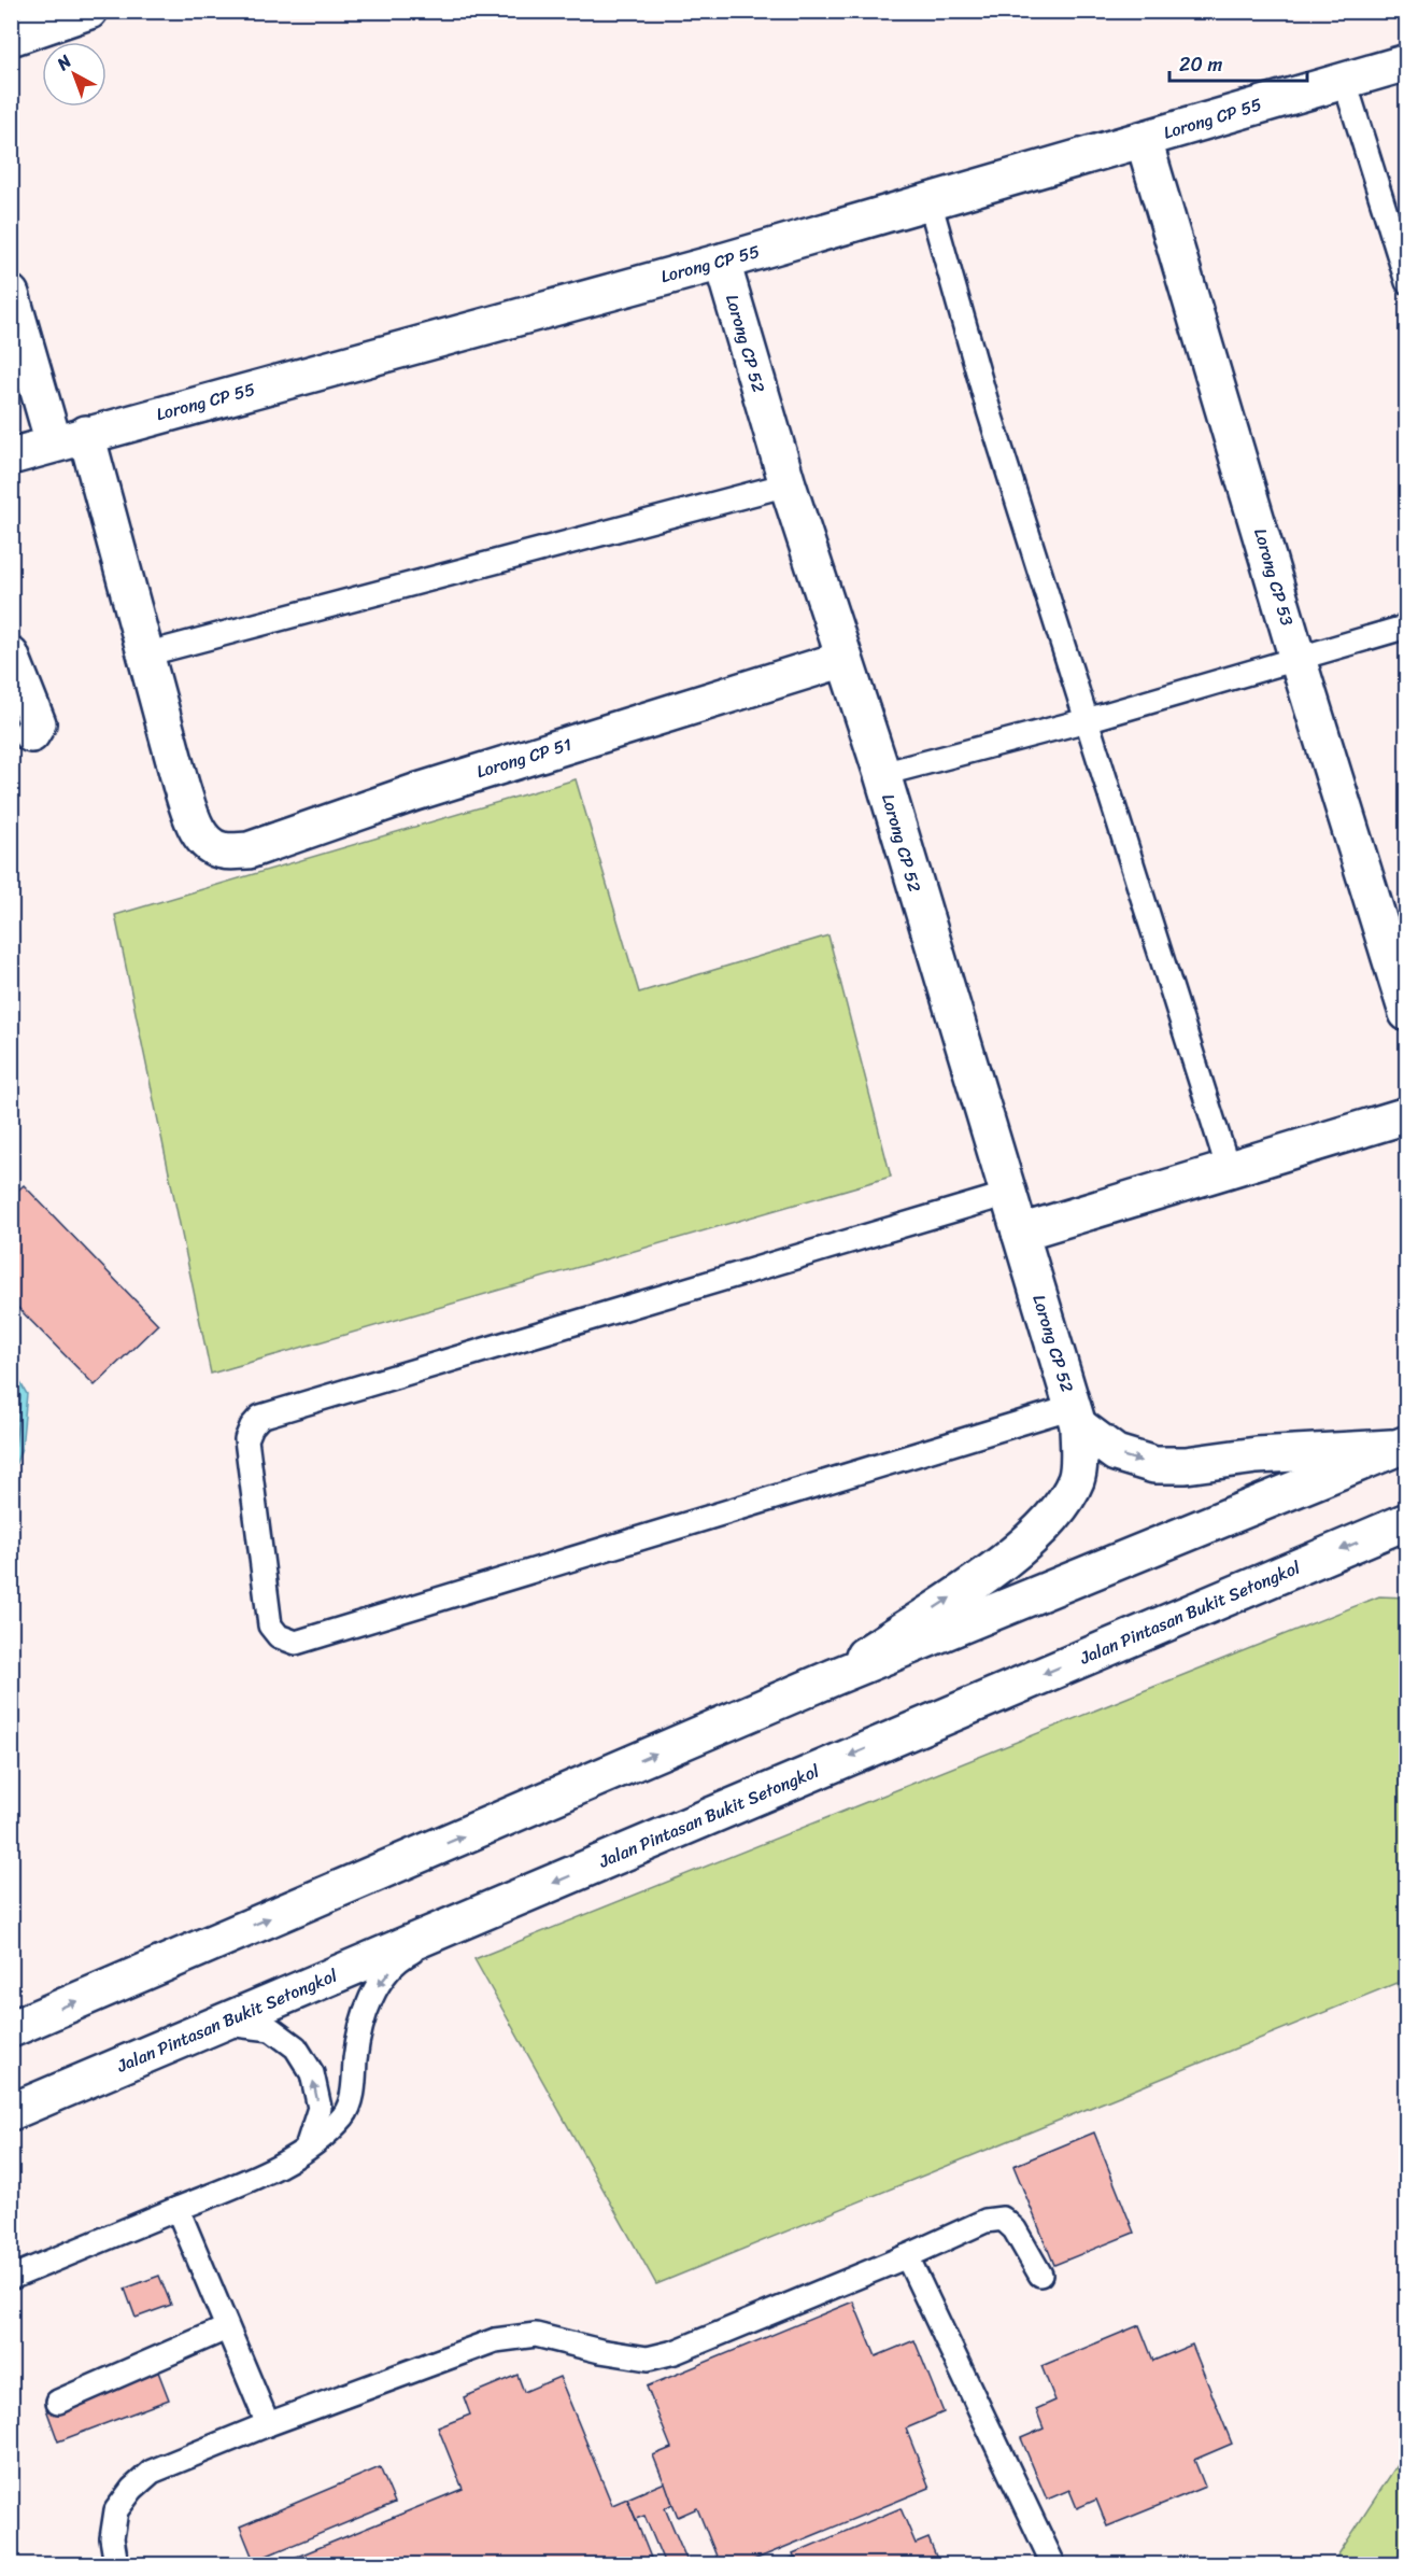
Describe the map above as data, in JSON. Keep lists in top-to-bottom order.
{
  "streets": {
    "street": [
      "Lorong CP 55",
      "Lorong CP 52",
      "Lorong CP 53",
      "Lorong CP 51",
      "Jalan Pintasan Bukit Setongkol"
    ]
  },
  "crossings": [
    ["Lorong CP 55", "Lorong CP 52"],
    ["Lorong CP 55", "Lorong CP 53"],
    ["Lorong CP 52", "Lorong CP 51"]
  ],
  "scale_bar": "20 m",
  "north": "top left"
}
